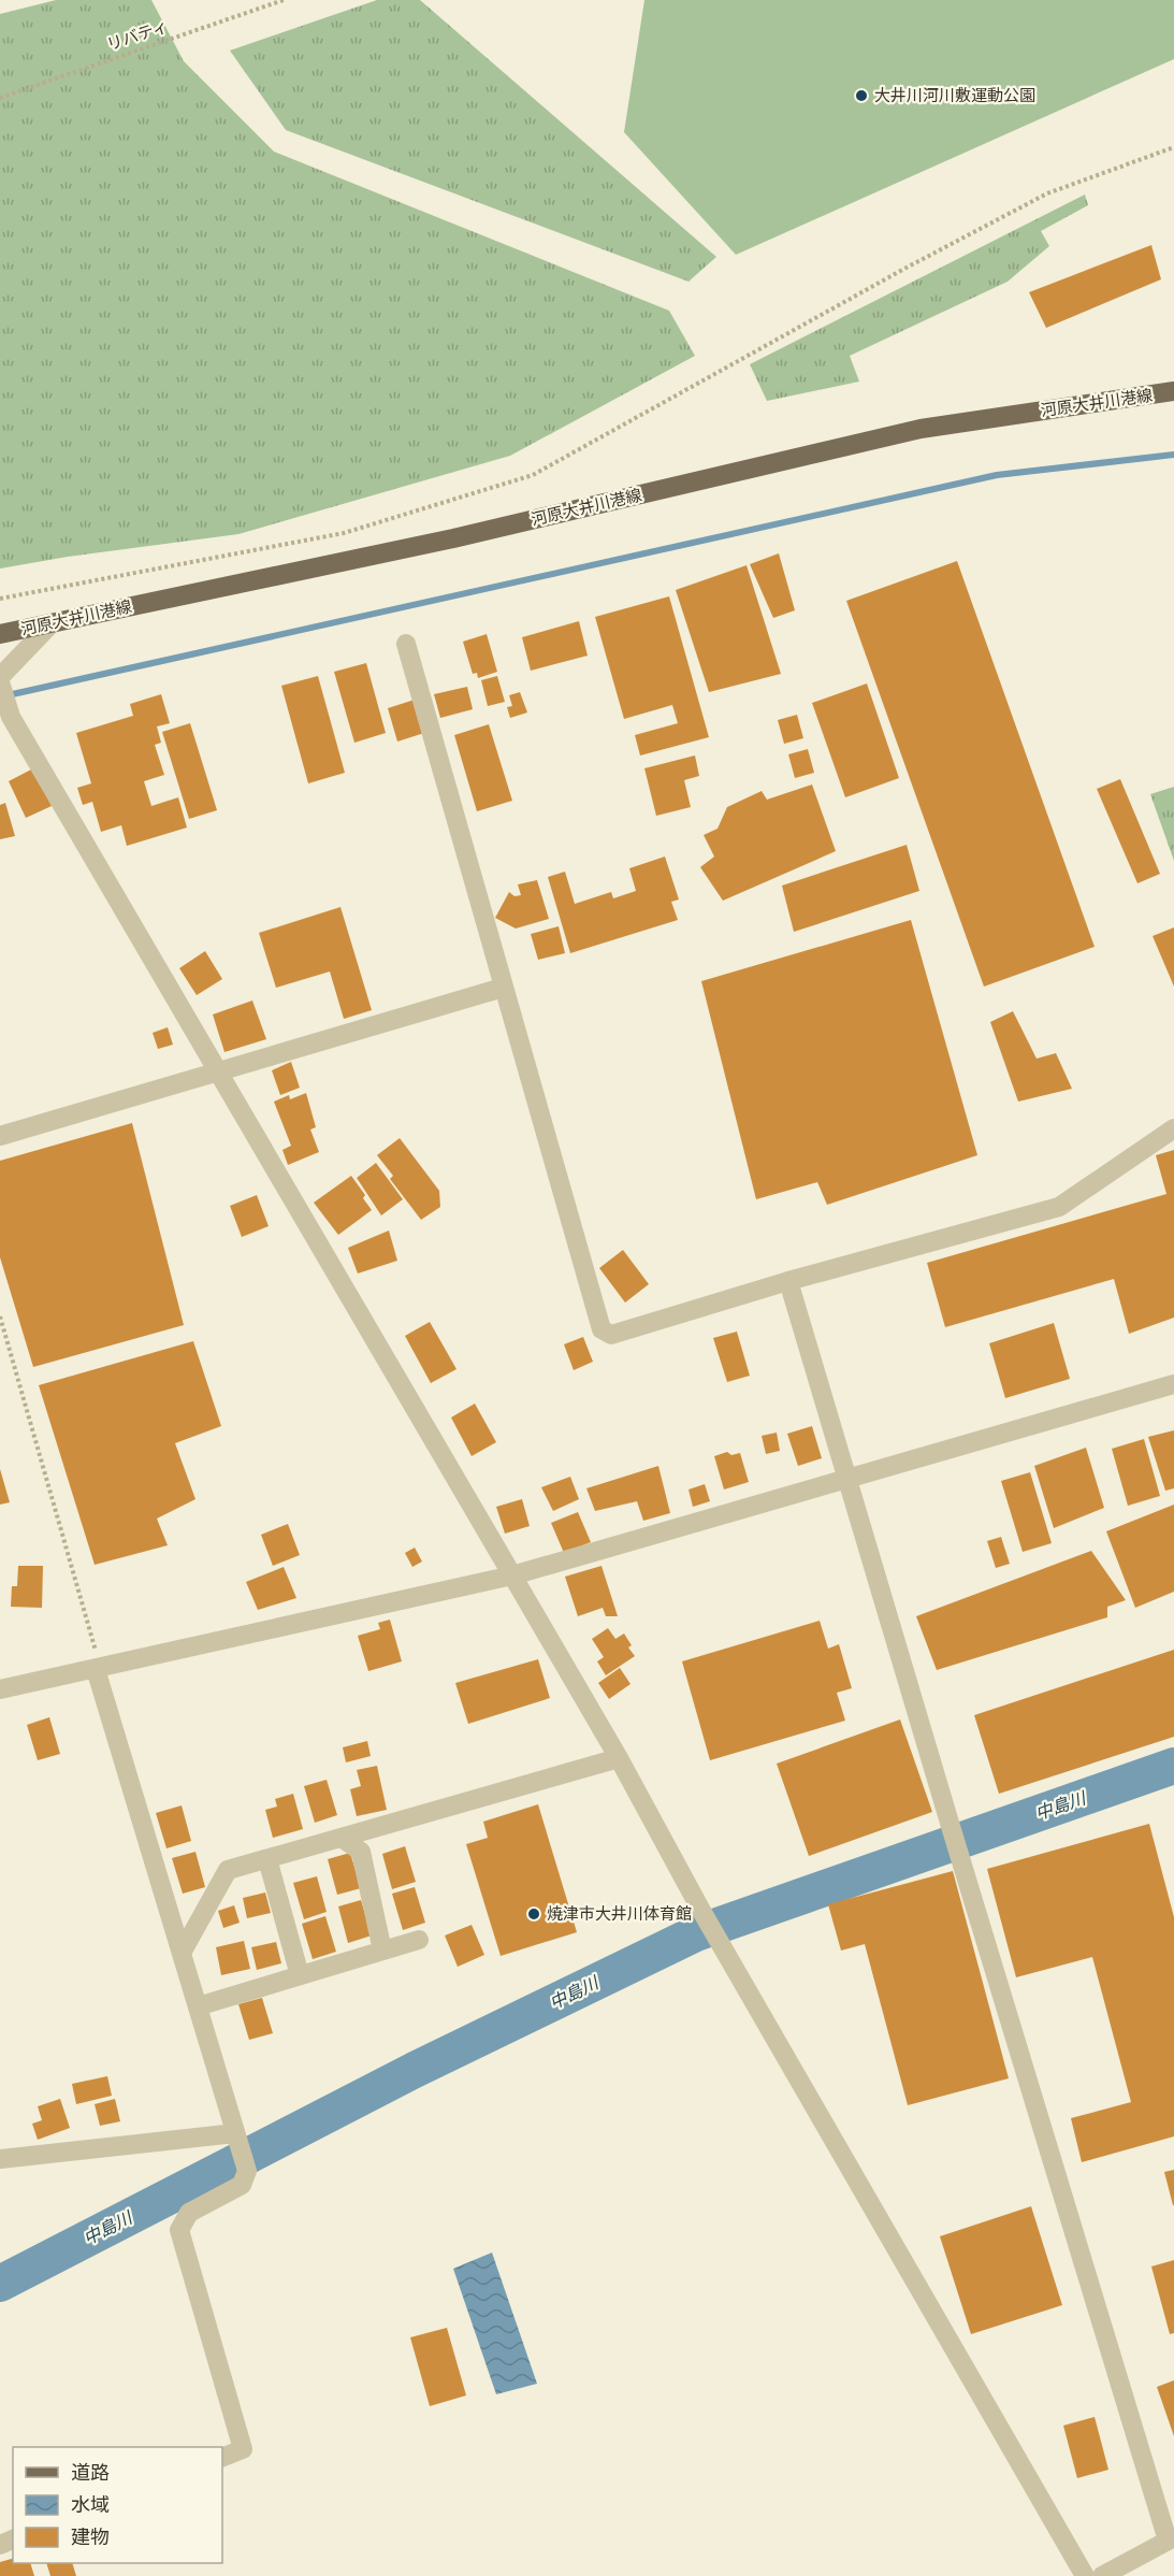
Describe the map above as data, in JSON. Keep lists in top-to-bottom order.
{
  "streets": {
    "main road": ["河原大井川港線"],
    "path": ["リバティ"]
  },
  "water": ["中島川"],
  "places": ["大井川河川敷運動公園", "焼津市大井川体育館"],
  "legend": ["道路", "水域", "建物"]
}
